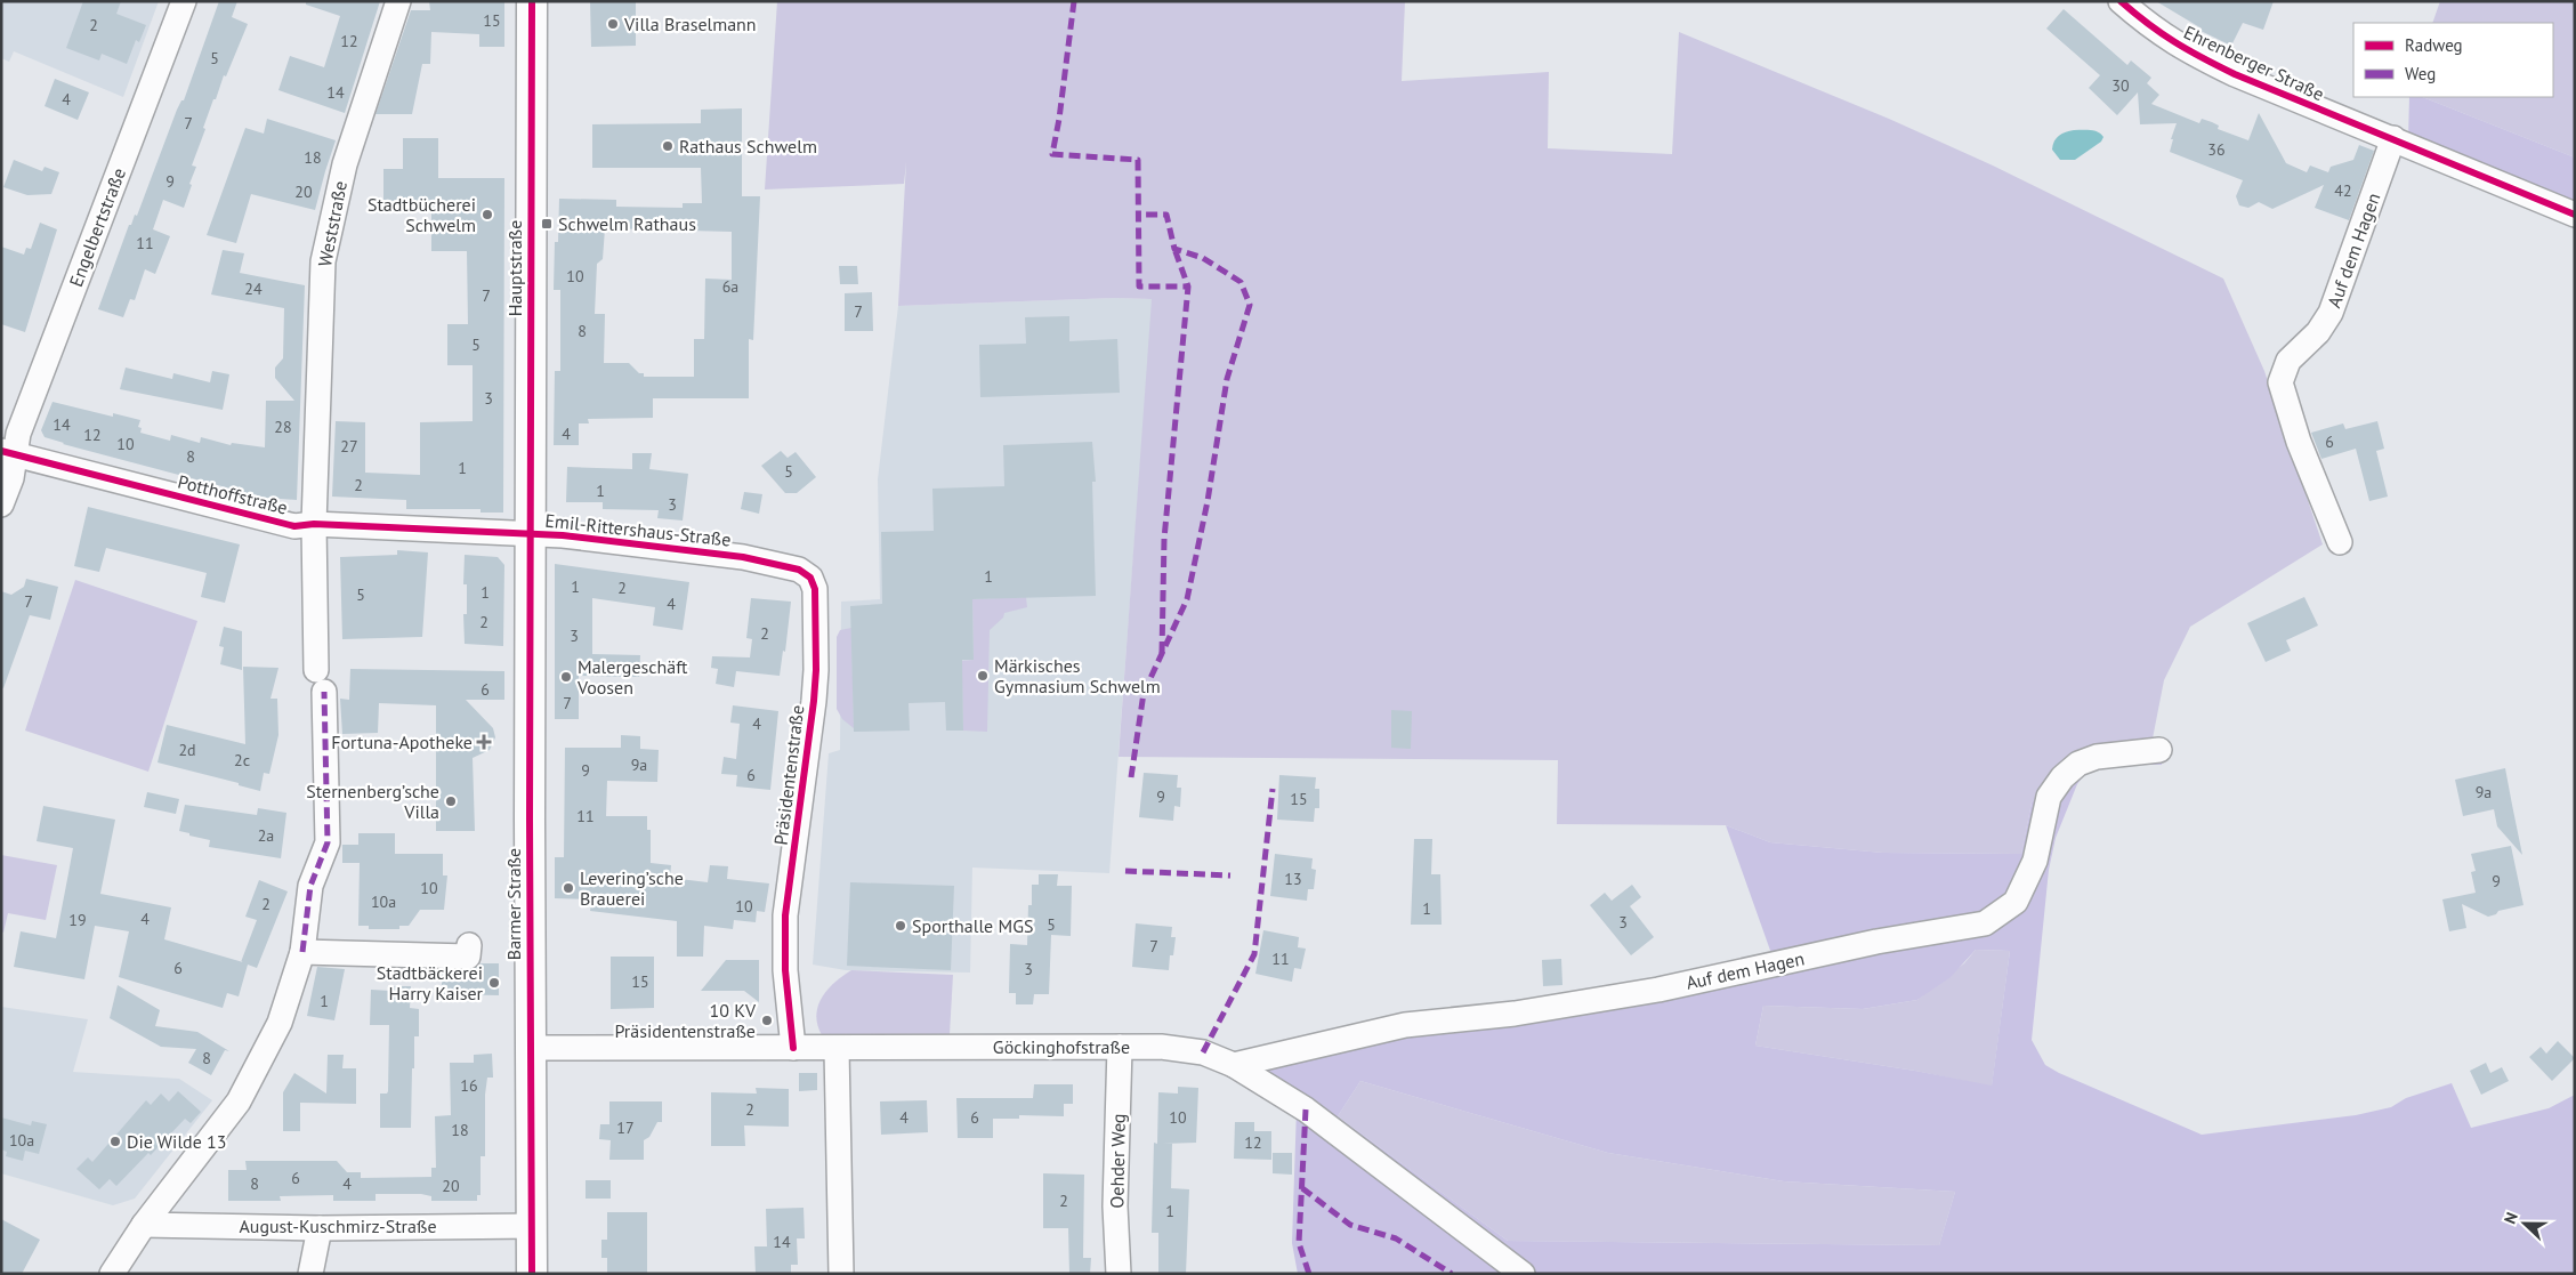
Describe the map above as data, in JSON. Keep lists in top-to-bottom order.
{
  "streets": {
    "street": [
      "Ehrenberger Straße",
      "Weststraße",
      "Engelbertstraße",
      "Auf dem Hagen",
      "Hauptstraße",
      "Potthoffstraße",
      "Emil-Rittershaus-Straße",
      "Präsidentenstraße",
      "Barmer Straße",
      "Göckinghofstraße",
      "Oehder Weg",
      "August-Kuschmirz-Straße"
    ]
  },
  "crossings": [
    ["Ehrenberger Straße", "Auf dem Hagen"],
    ["Weststraße", "Potthoffstraße"],
    ["Weststraße", "August-Kuschmirz-Straße"],
    ["Engelbertstraße", "Potthoffstraße"],
    ["Auf dem Hagen", "Göckinghofstraße"],
    ["Hauptstraße", "Potthoffstraße"],
    ["Hauptstraße", "Emil-Rittershaus-Straße"],
    ["Hauptstraße", "Barmer Straße"],
    ["Potthoffstraße", "Emil-Rittershaus-Straße"],
    ["Potthoffstraße", "Barmer Straße"],
    ["Emil-Rittershaus-Straße", "Präsidentenstraße"],
    ["Emil-Rittershaus-Straße", "Barmer Straße"],
    ["Präsidentenstraße", "Göckinghofstraße"],
    ["Barmer Straße", "Göckinghofstraße"],
    ["Barmer Straße", "August-Kuschmirz-Straße"],
    ["Göckinghofstraße", "Oehder Weg"]
  ],
  "places": {
    "other": [
      "Villa Braselmann",
      "Rathaus Schwelm",
      "Stadtbücherei Schwelm",
      "Märkisches Gymnasium Schwelm",
      "Malergeschäft Voosen",
      "Sternenberg’sche Villa",
      "Levering’sche Brauerei",
      "Sporthalle MGS",
      "Stadtbäckerei Harry Kaiser",
      "10 KV Präsidentenstraße",
      "Die Wilde 13"
    ],
    "transit": ["Schwelm Rathaus"],
    "health": ["Fortuna-Apotheke"]
  },
  "house_numbers": [
    "15",
    "2",
    "12",
    "5",
    "30",
    "14",
    "4",
    "7",
    "36",
    "18",
    "9",
    "42",
    "20",
    "11",
    "10",
    "6a",
    "24",
    "7",
    "7",
    "8",
    "5",
    "3",
    "14",
    "28",
    "4",
    "12",
    "6",
    "10",
    "27",
    "8",
    "1",
    "5",
    "2",
    "1",
    "3",
    "1",
    "1",
    "2",
    "1",
    "5",
    "7",
    "4",
    "2",
    "2",
    "3",
    "6",
    "7",
    "4",
    "2d",
    "2c",
    "9a",
    "9",
    "6",
    "9a",
    "9",
    "15",
    "11",
    "2a",
    "13",
    "9",
    "10",
    "10a",
    "2",
    "10",
    "1",
    "4",
    "19",
    "3",
    "5",
    "7",
    "11",
    "6",
    "3",
    "15",
    "1",
    "8",
    "16",
    "2",
    "4",
    "6",
    "10",
    "17",
    "18",
    "10a",
    "12",
    "6",
    "8",
    "4",
    "20",
    "2",
    "1",
    "14"
  ],
  "legend": ["Radweg", "Weg"],
  "north": "left"
}
